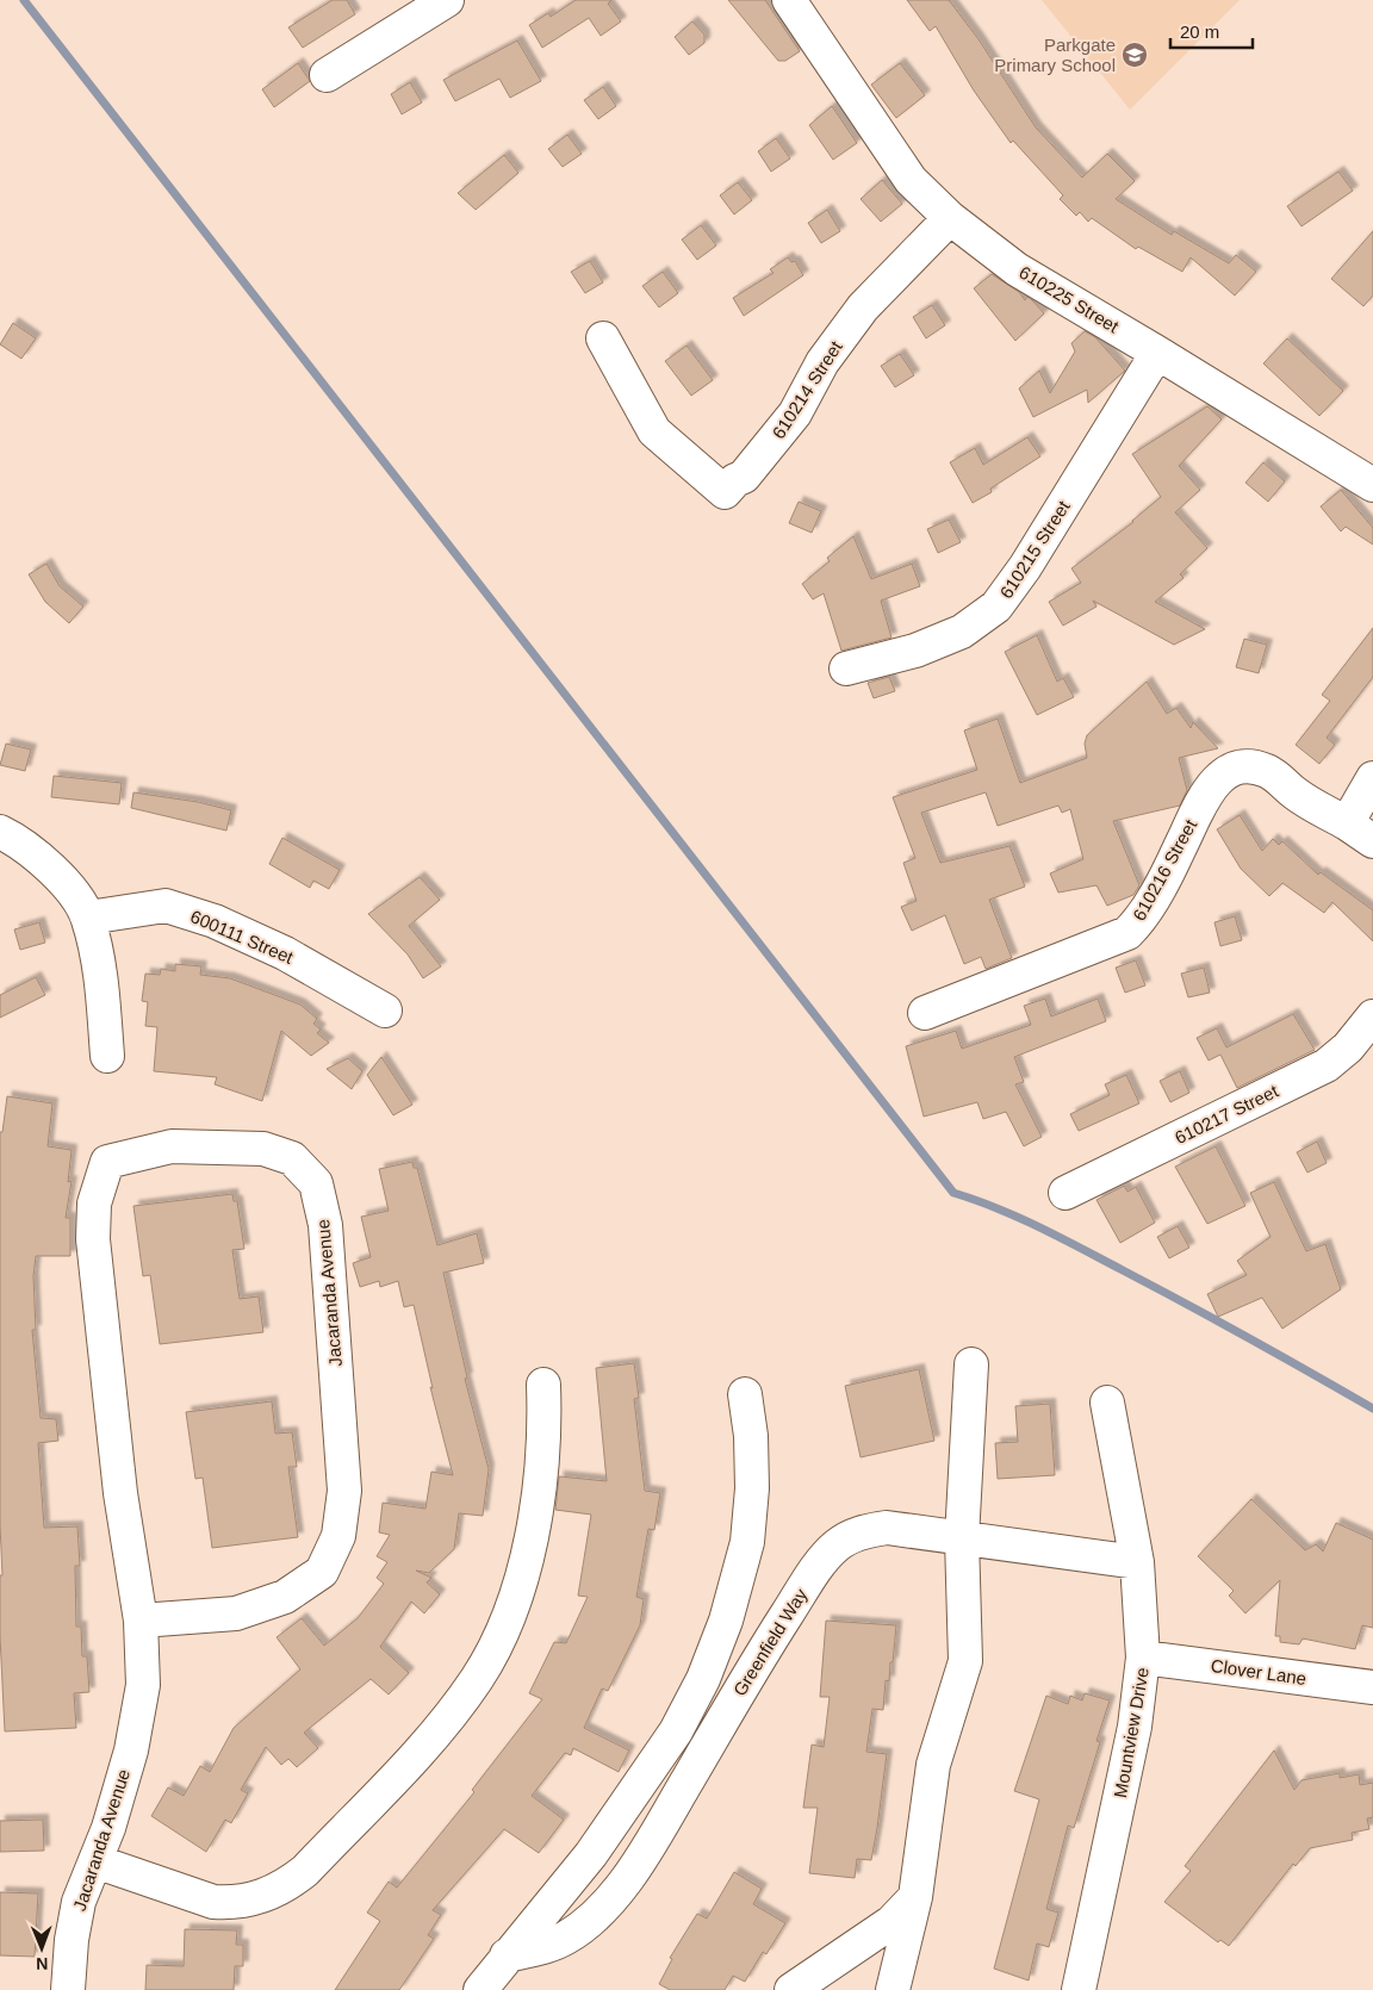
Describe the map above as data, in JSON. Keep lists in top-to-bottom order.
{
  "streets": {
    "street": [
      "610225 Street",
      "610214 Street",
      "610215 Street",
      "610216 Street",
      "600111 Street",
      "610217 Street",
      "Jacaranda Avenue",
      "Greenfield Way",
      "Clover Lane",
      "Mountview Drive"
    ]
  },
  "crossings": [
    ["610225 Street", "610214 Street"],
    ["610225 Street", "610215 Street"],
    ["Greenfield Way", "Mountview Drive"],
    ["Clover Lane", "Mountview Drive"]
  ],
  "places": {
    "school or university": ["Parkgate Primary School"]
  },
  "scale_bar": "20 m",
  "north": "bottom"
}
